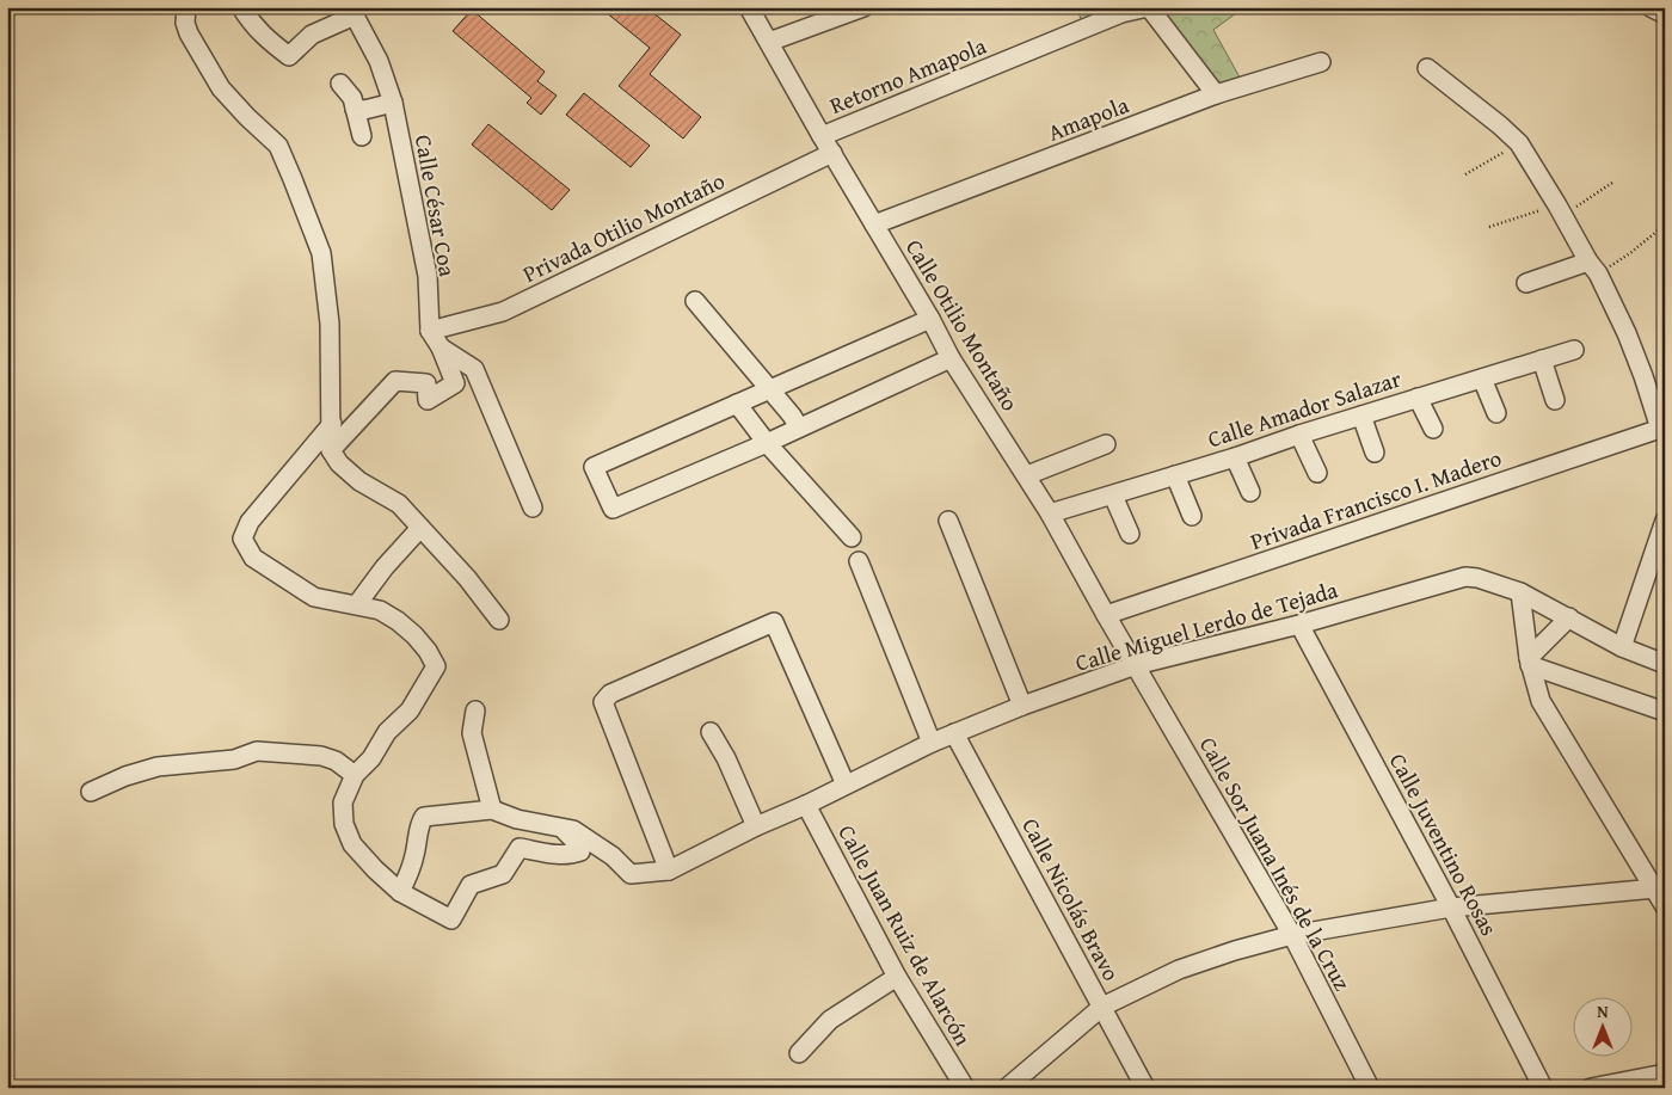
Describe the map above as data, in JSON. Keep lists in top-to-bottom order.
{
  "streets": {
    "street": [
      "Retorno Amapola",
      "Amapola",
      "Calle César Coa",
      "Privada Otilio Montaño",
      "Calle Otilio Montaño",
      "Calle Amador Salazar",
      "Privada Francisco I. Madero",
      "Calle Miguel Lerdo de Tejada",
      "Calle Juventino Rosas",
      "Calle Sor Juana Inés de la Cruz",
      "Calle Nicolás Bravo",
      "Calle Juan Ruiz de Alarcón"
    ]
  },
  "crossings": [
    ["Retorno Amapola", "Calle Otilio Montaño"],
    ["Amapola", "Calle Otilio Montaño"],
    ["Calle César Coa", "Privada Otilio Montaño"],
    ["Privada Otilio Montaño", "Calle Otilio Montaño"],
    ["Calle Otilio Montaño", "Calle Amador Salazar"],
    ["Calle Otilio Montaño", "Privada Francisco I. Madero"],
    ["Calle Otilio Montaño", "Calle Miguel Lerdo de Tejada"],
    ["Calle Otilio Montaño", "Calle Sor Juana Inés de la Cruz"],
    ["Calle Miguel Lerdo de Tejada", "Calle Juventino Rosas"],
    ["Calle Miguel Lerdo de Tejada", "Calle Sor Juana Inés de la Cruz"],
    ["Calle Miguel Lerdo de Tejada", "Calle Nicolás Bravo"],
    ["Calle Miguel Lerdo de Tejada", "Calle Juan Ruiz de Alarcón"]
  ],
  "north": "top"
}
